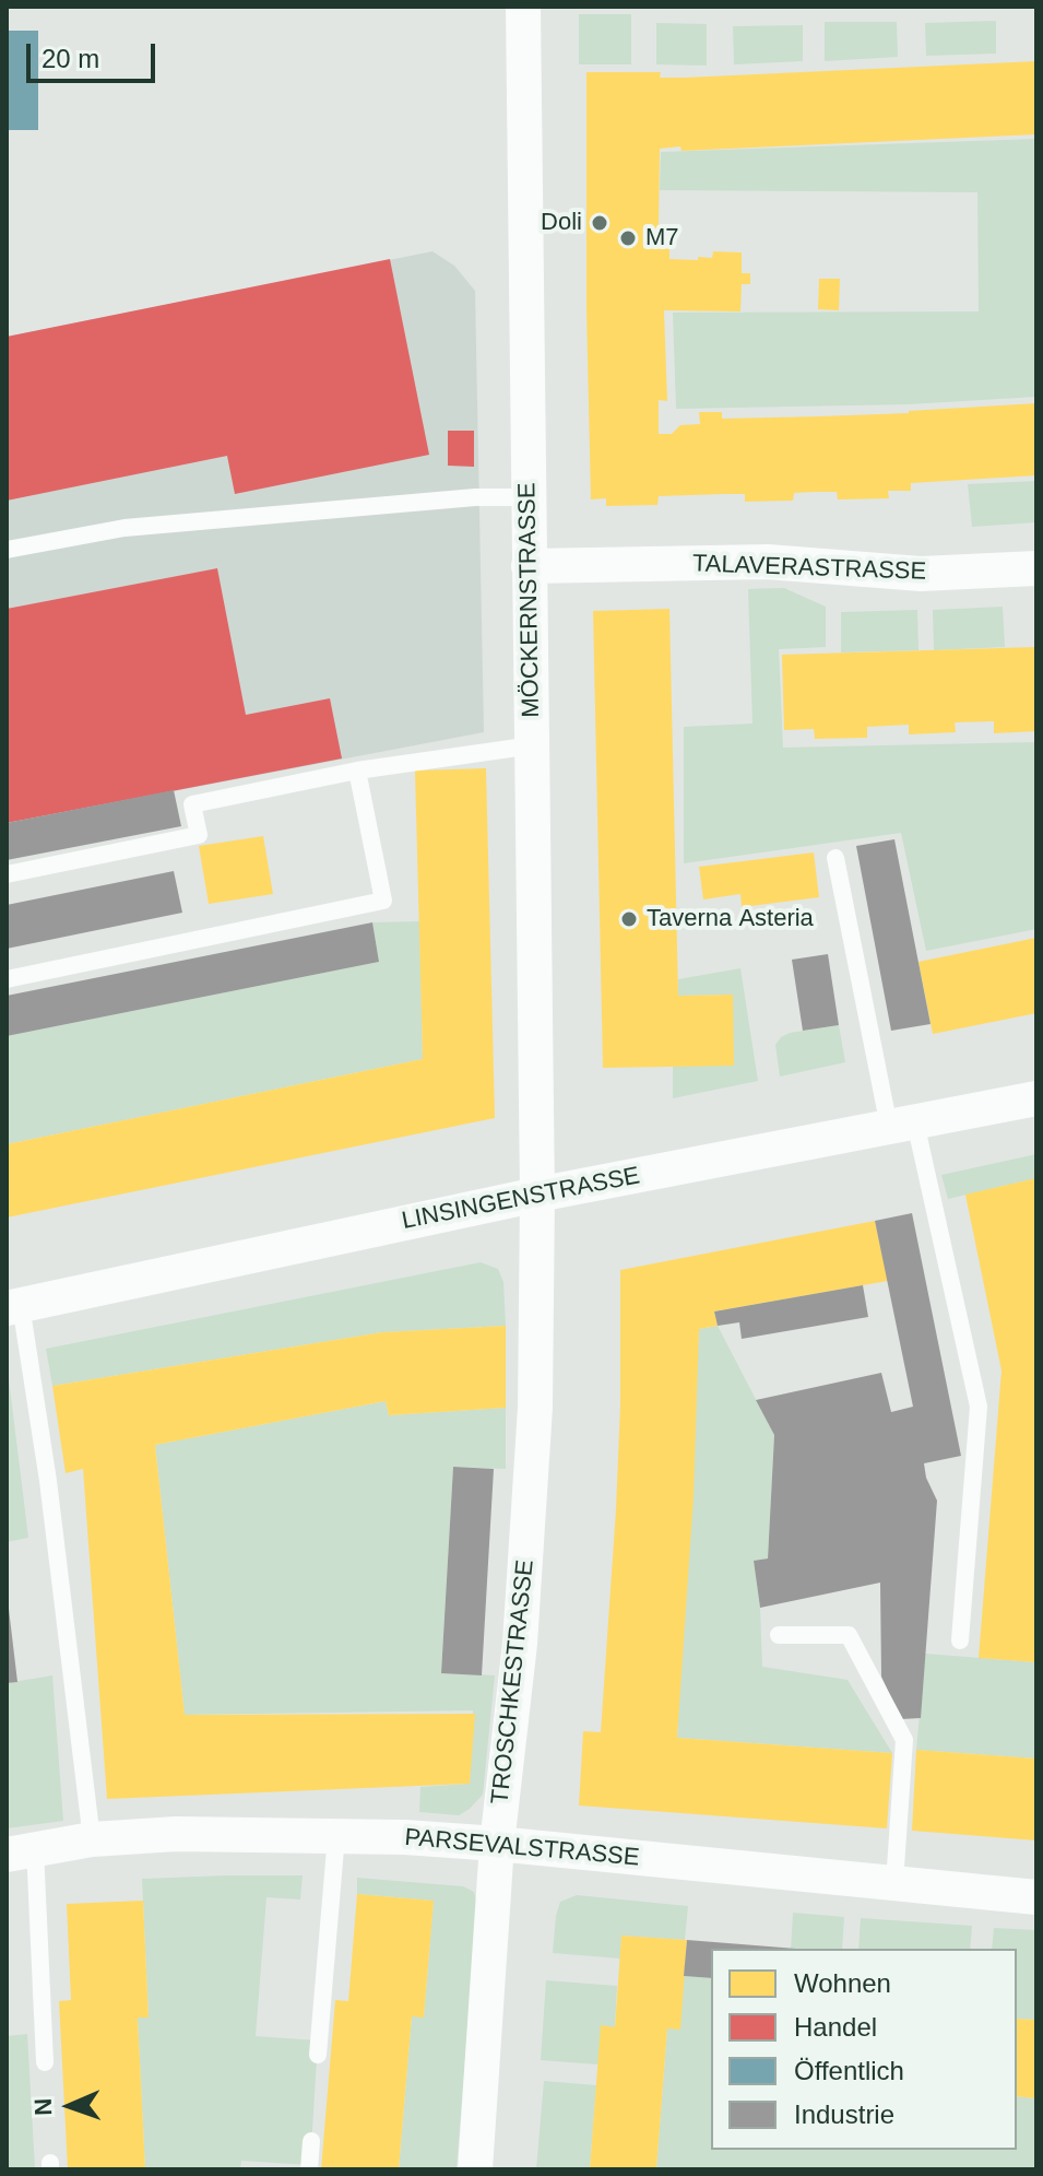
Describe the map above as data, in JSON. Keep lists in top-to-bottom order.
{
  "streets": {
    "street": [
      "TALAVERASTRASSE",
      "MÖCKERNSTRASSE",
      "LINSINGENSTRASSE",
      "TROSCHKESTRASSE",
      "PARSEVALSTRASSE"
    ]
  },
  "crossings": [
    ["TALAVERASTRASSE", "MÖCKERNSTRASSE"],
    ["MÖCKERNSTRASSE", "LINSINGENSTRASSE"],
    ["MÖCKERNSTRASSE", "TROSCHKESTRASSE"],
    ["LINSINGENSTRASSE", "TROSCHKESTRASSE"],
    ["TROSCHKESTRASSE", "PARSEVALSTRASSE"]
  ],
  "places": ["Doli", "M7", "Taverna Asteria"],
  "legend": [
    "Wohnen",
    "Handel",
    "Öffentlich",
    "Industrie"
  ],
  "scale_bar": "20 m",
  "north": "left"
}
